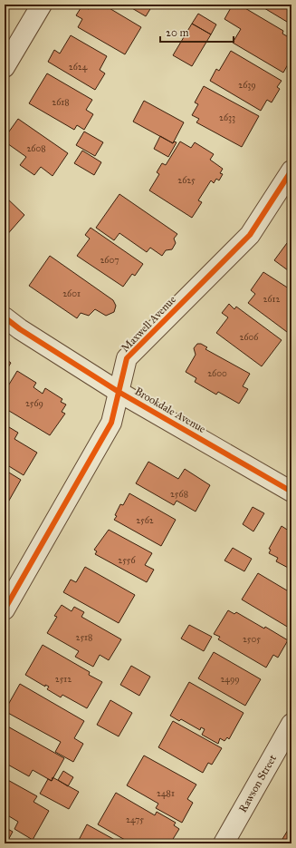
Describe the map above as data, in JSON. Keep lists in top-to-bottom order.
{
  "streets": {
    "street": ["Maxwell Avenue", "Brookdale Avenue", "Rawson Street"]
  },
  "crossings": [
    ["Maxwell Avenue", "Brookdale Avenue"]
  ],
  "house_numbers": [
    "2624",
    "2639",
    "2618",
    "2633",
    "2608",
    "2625",
    "2607",
    "2601",
    "2612",
    "2606",
    "2600",
    "2569",
    "2568",
    "2562",
    "2556",
    "2518",
    "2505",
    "2512",
    "2499",
    "2481",
    "2475"
  ],
  "scale_bar": "20 m"
}
